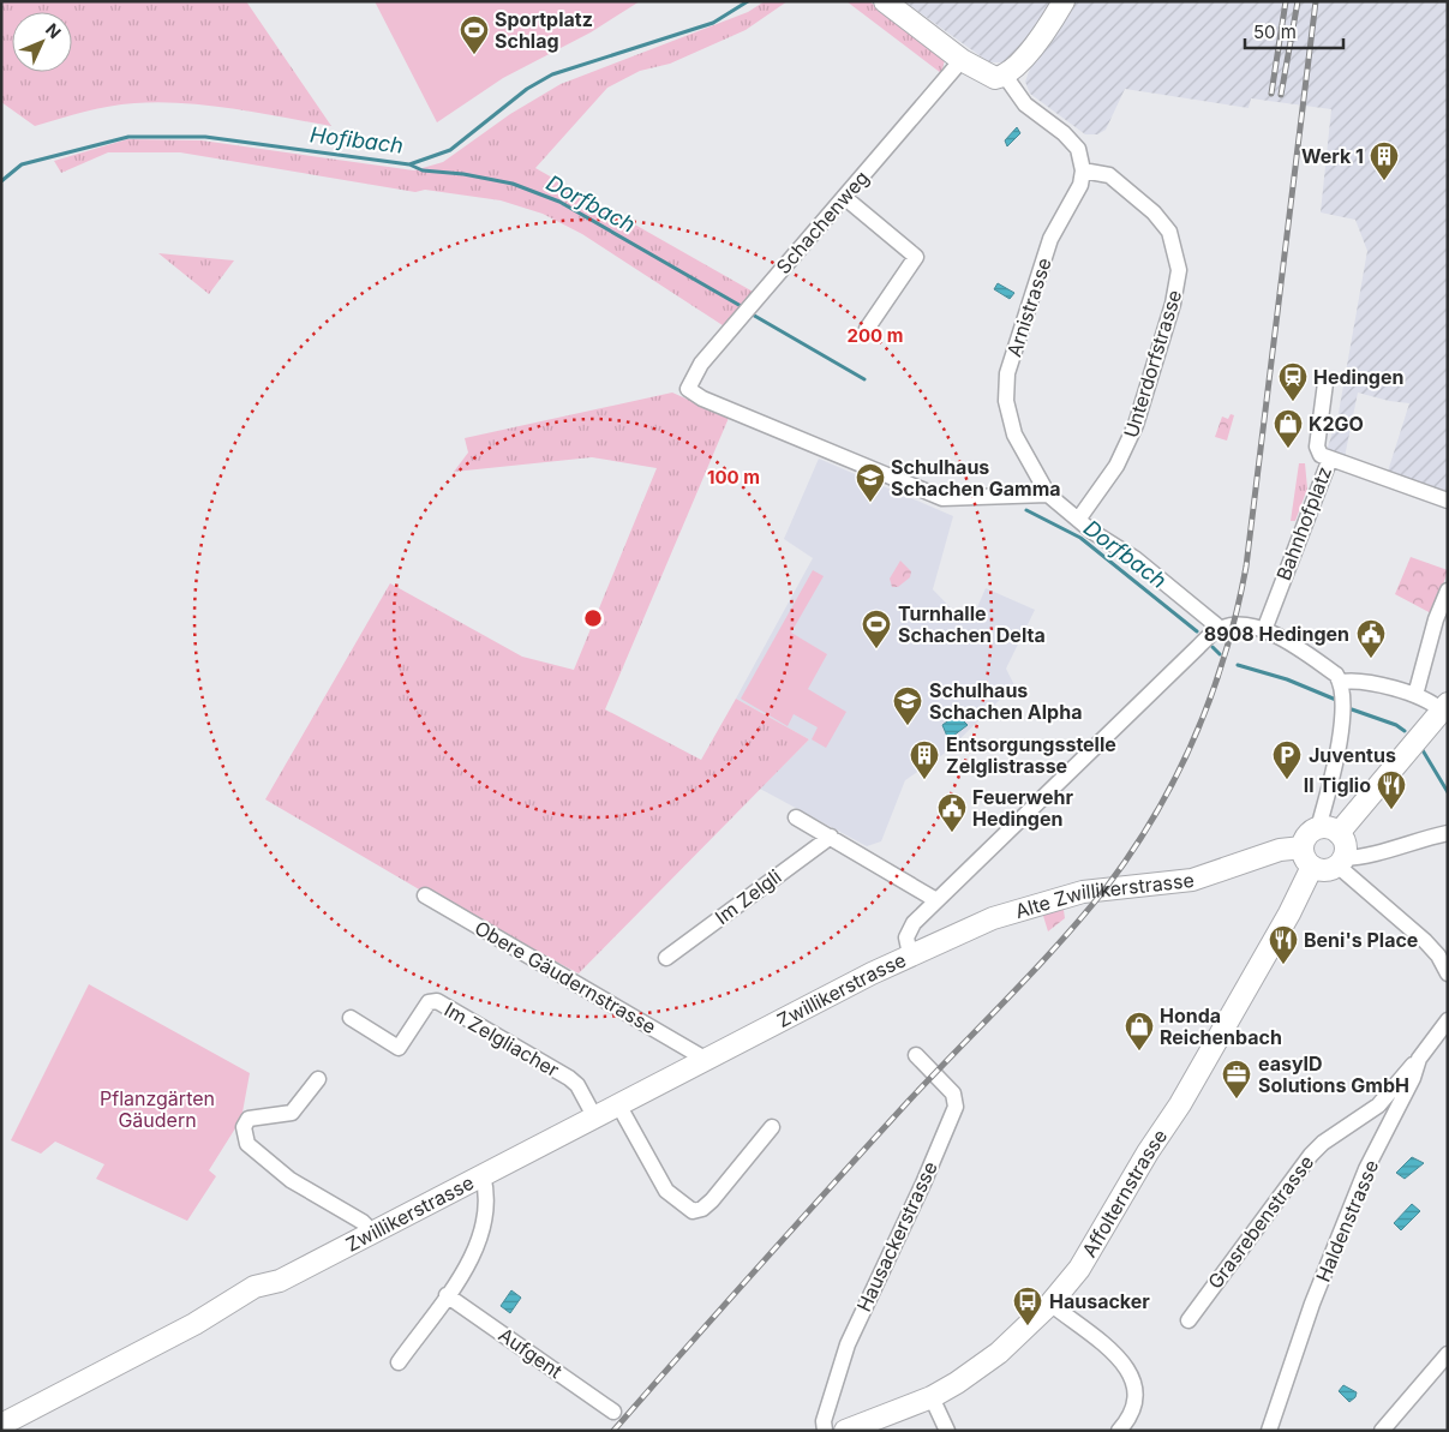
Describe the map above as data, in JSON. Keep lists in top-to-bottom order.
{
  "streets": {
    "main road": ["Alte Zwillikerstrasse", "Zwillikerstrasse", "Affolternstrasse"],
    "street": [
      "Schachenweg",
      "Arnistrasse",
      "Unterdorfstrasse",
      "Bahnhofplatz",
      "Im Zelgli",
      "Obere Gäudernstrasse",
      "Im Zelgliacher",
      "Haldenstrasse",
      "Grasrebenstrasse",
      "Hausackerstrasse",
      "Aufgent"
    ]
  },
  "crossings": [
    ["Schachenweg", "Arnistrasse"],
    ["Arnistrasse", "Unterdorfstrasse"],
    ["Arnistrasse", "Zwillikerstrasse"],
    ["Alte Zwillikerstrasse", "Zwillikerstrasse"],
    ["Alte Zwillikerstrasse", "Affolternstrasse"],
    ["Obere Gäudernstrasse", "Zwillikerstrasse"],
    ["Zwillikerstrasse", "Im Zelgliacher"],
    ["Haldenstrasse", "Grasrebenstrasse"]
  ],
  "water": ["Hofibach", "Dorfbach"],
  "parks": ["Pflanzgärten Gäudern"],
  "places": {
    "sports": ["Sportplatz Schlag", "Turnhalle Schachen Delta"],
    "building": ["Werk 1", "Entsorgungsstelle Zelglistrasse"],
    "station": ["Hedingen"],
    "shop": ["K2GO", "Honda Reichenbach"],
    "school or university": ["Schulhaus Schachen Gamma", "Schulhaus Schachen Alpha"],
    "public building": ["8908 Hedingen", "Feuerwehr Hedingen"],
    "parking": ["Juventus"],
    "restaurant": ["Il Tiglio", "Beni's Place"],
    "office": ["easyID Solutions GmbH"],
    "bus stop": ["Hausacker"]
  },
  "scale_bar": "50 m",
  "north": "top right",
  "rings": ["200 m", "100 m"]
}
